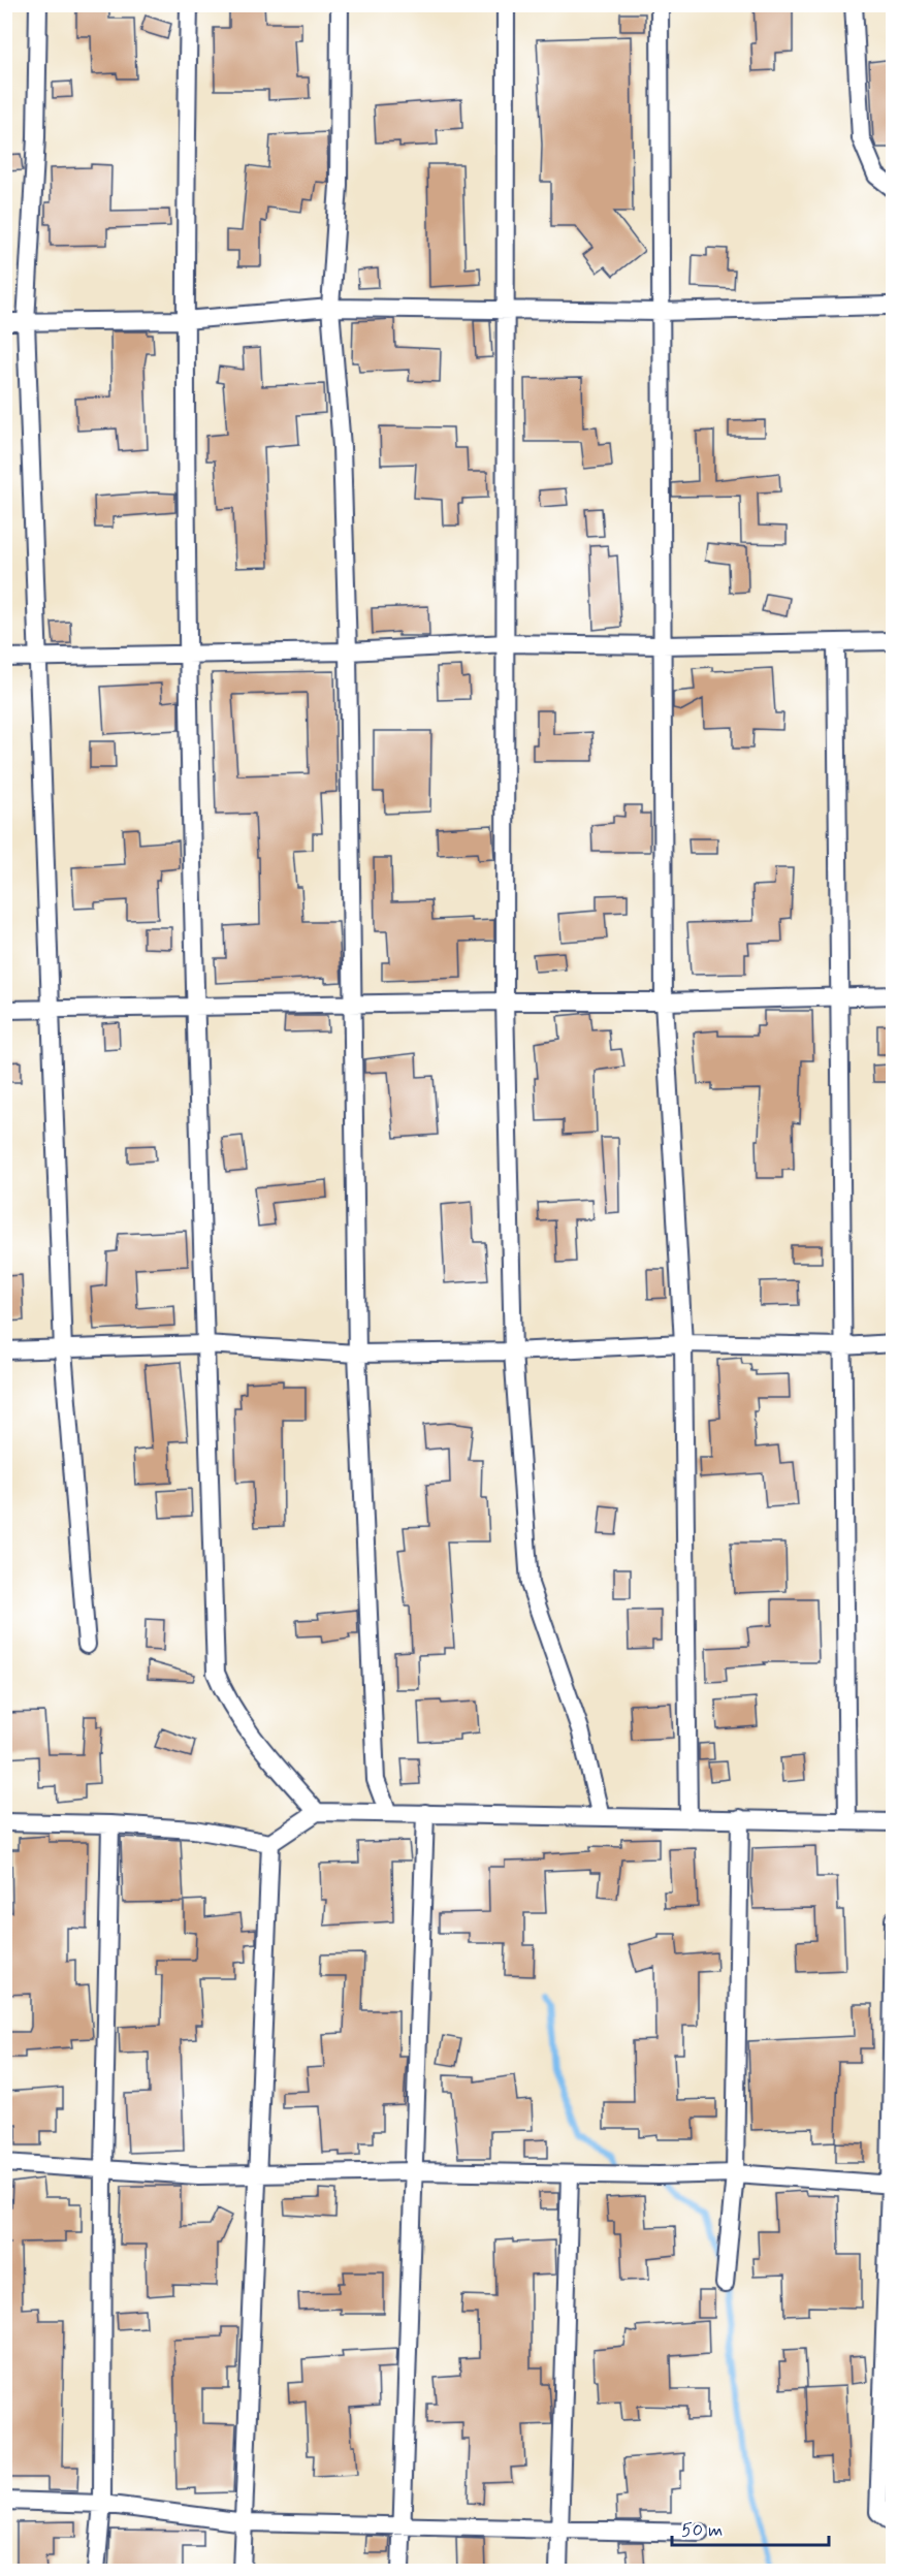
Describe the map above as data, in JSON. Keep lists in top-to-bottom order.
{
  "scale_bar": "50 m"
}
